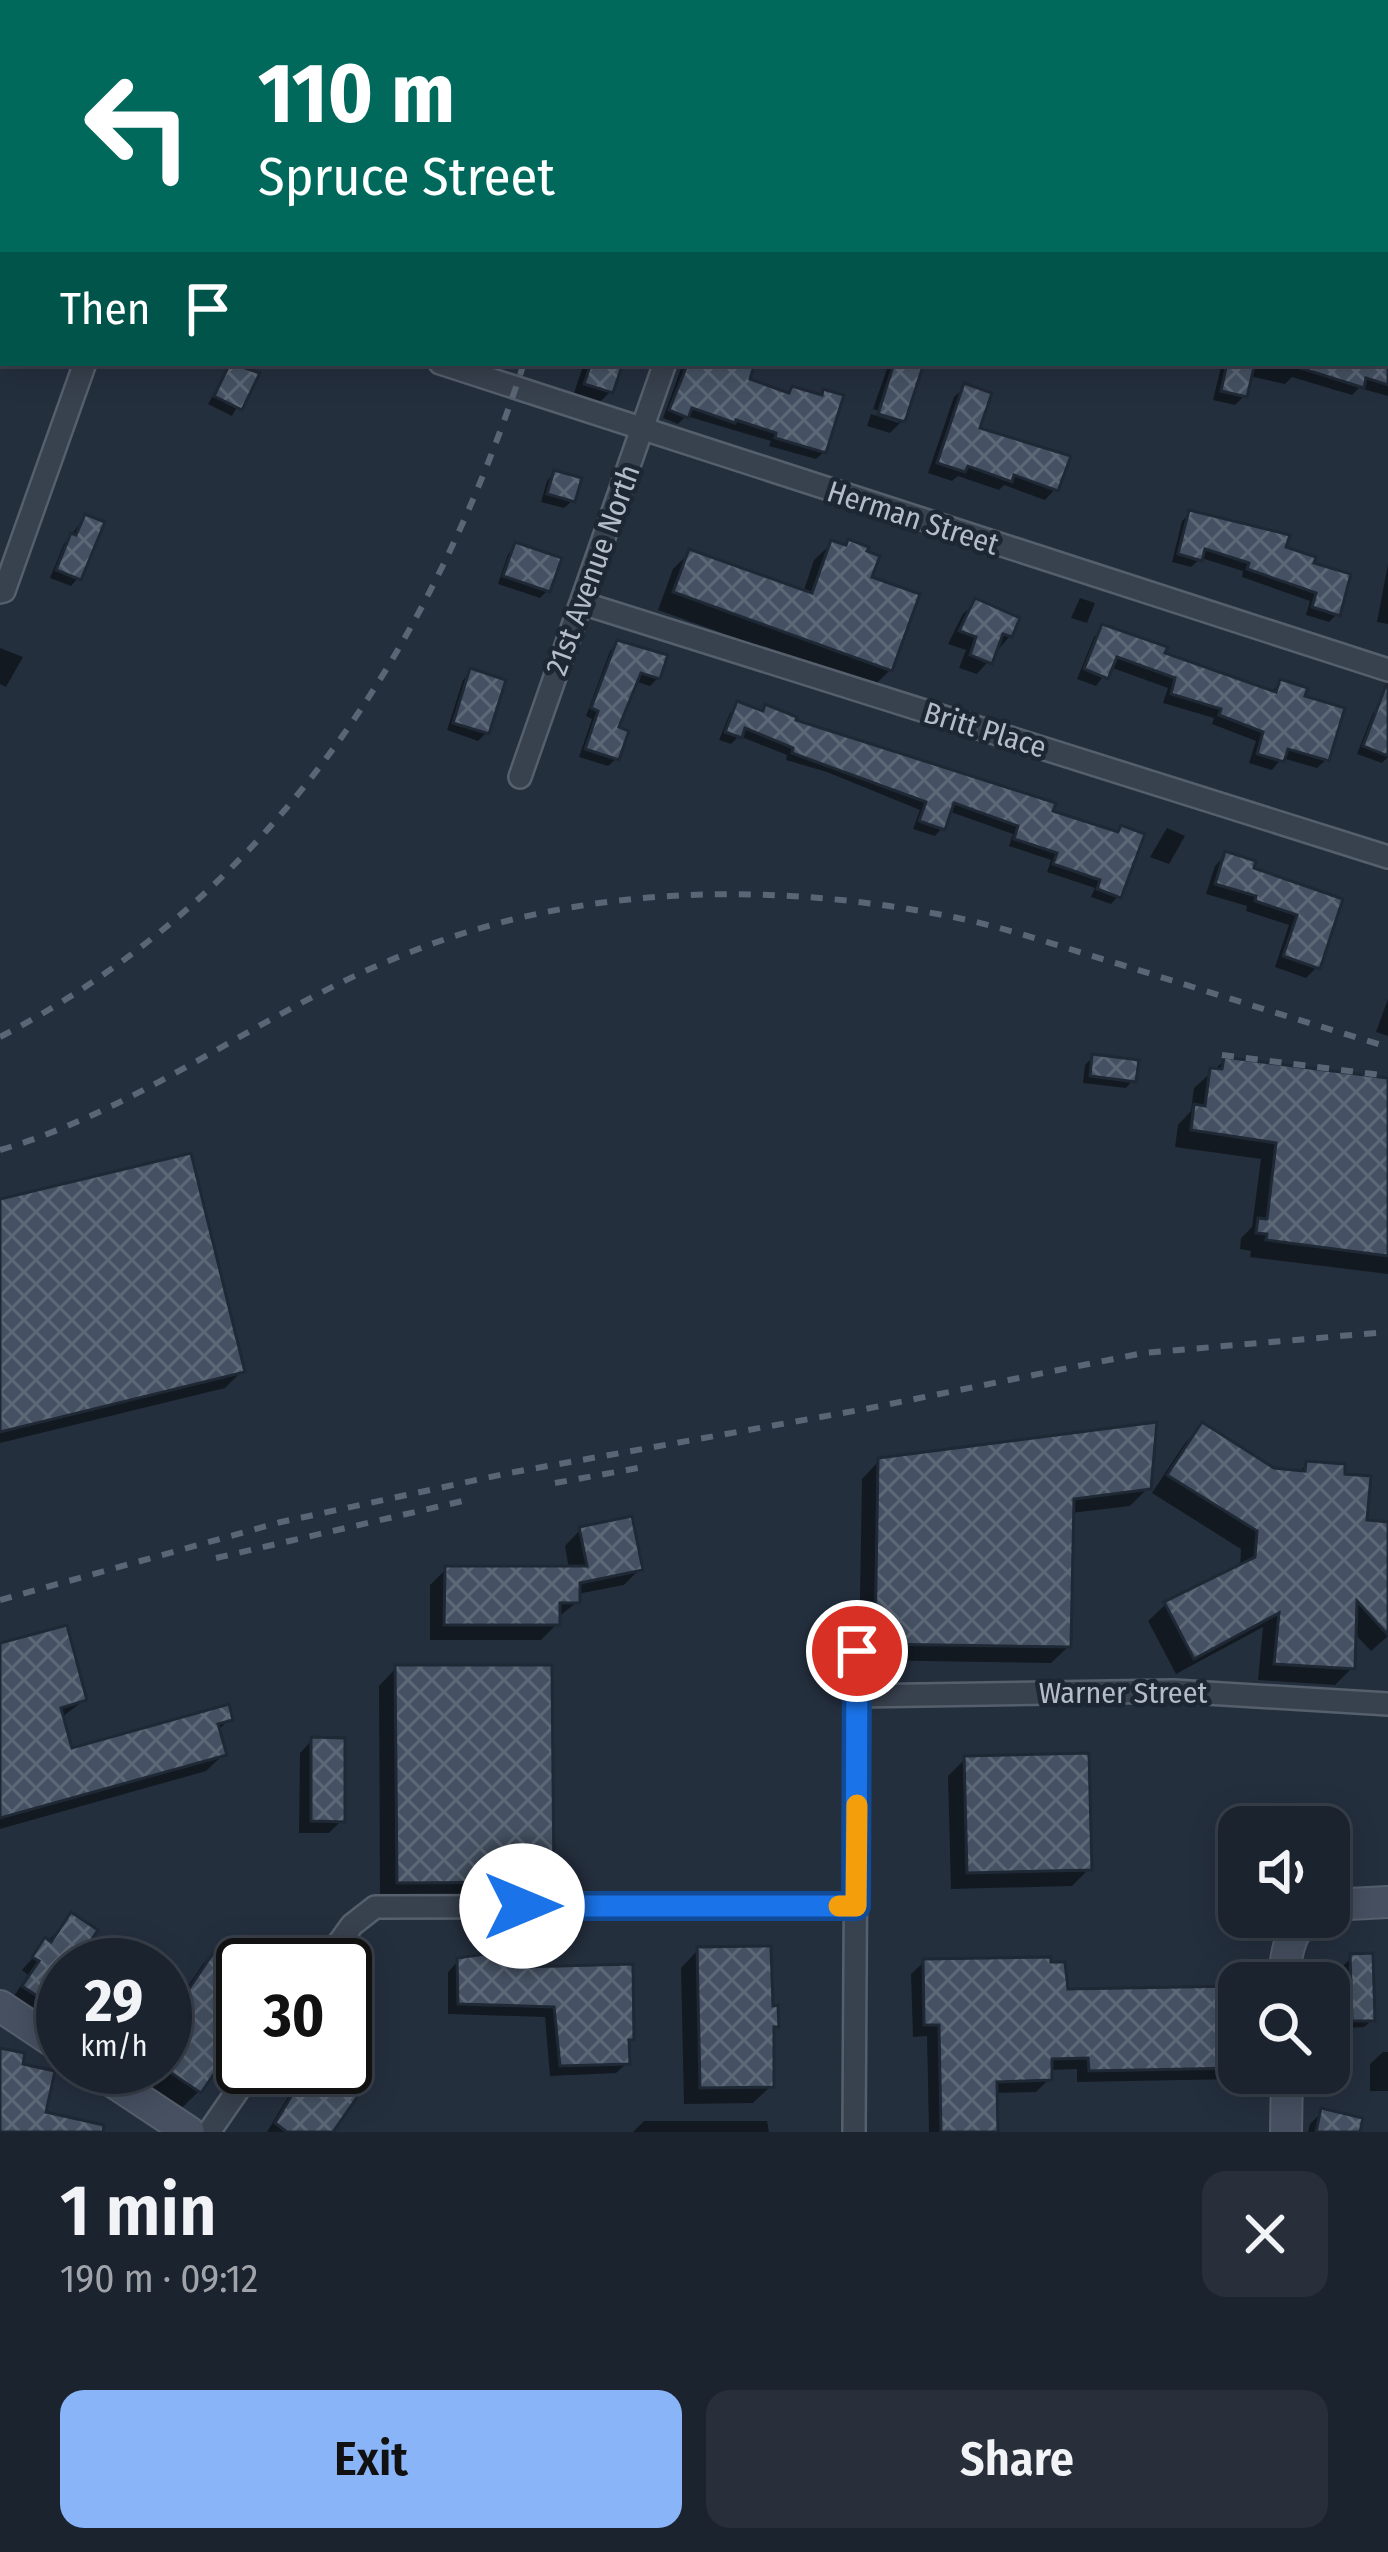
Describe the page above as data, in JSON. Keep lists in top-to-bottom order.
{
  "streets": {
    "street": [
      "Herman Street",
      "21st Avenue North",
      "Britt Place",
      "Warner Street"
    ]
  },
  "crossings": [
    ["Herman Street", "21st Avenue North"],
    ["21st Avenue North", "Britt Place"]
  ],
  "page": {
    "turn": ["110 m", "Spruce Street"],
    "then": "Then",
    "speed": "29 km/h",
    "limit": "30",
    "heading": ["1 min", "190 m · 09:12"],
    "buttons": ["Exit", "Share"]
  }
}
